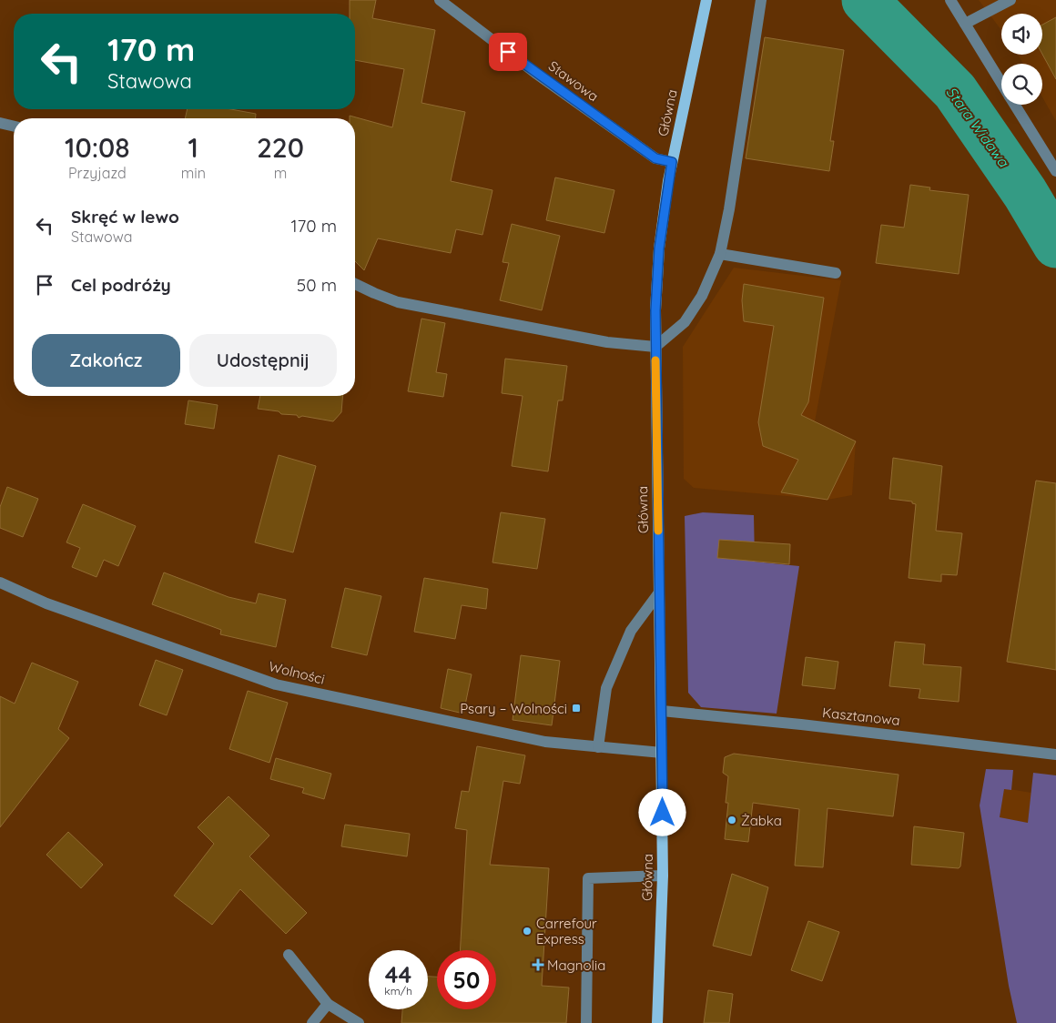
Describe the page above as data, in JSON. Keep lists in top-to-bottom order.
{
  "streets": {
    "main road": ["Główna"],
    "street": ["Stawowa", "Wolności", "Kasztanowa"]
  },
  "crossings": [
    ["Stawowa", "Główna"],
    ["Główna", "Wolności"],
    ["Główna", "Kasztanowa"]
  ],
  "water": ["Stara Widawa"],
  "places": {
    "transit": ["Psary – Wolności"],
    "other": ["Żabka", "Carrefour Express"],
    "health": ["Magnolia"]
  },
  "page": {
    "turn": ["170 m", "Stawowa"],
    "eta": [
      "10:08",
      "Przyjazd",
      "1",
      "min",
      "220",
      "m"
    ],
    "list": [
      {
        "name": "Skręć w lewo",
        "note": "Stawowa",
        "value": "170 m"
      },
      {
        "name": "Cel podróży",
        "value": "50 m"
      }
    ],
    "buttons": ["Zakończ", "Udostępnij"],
    "speed": "44 km/h",
    "limit": "50"
  }
}
